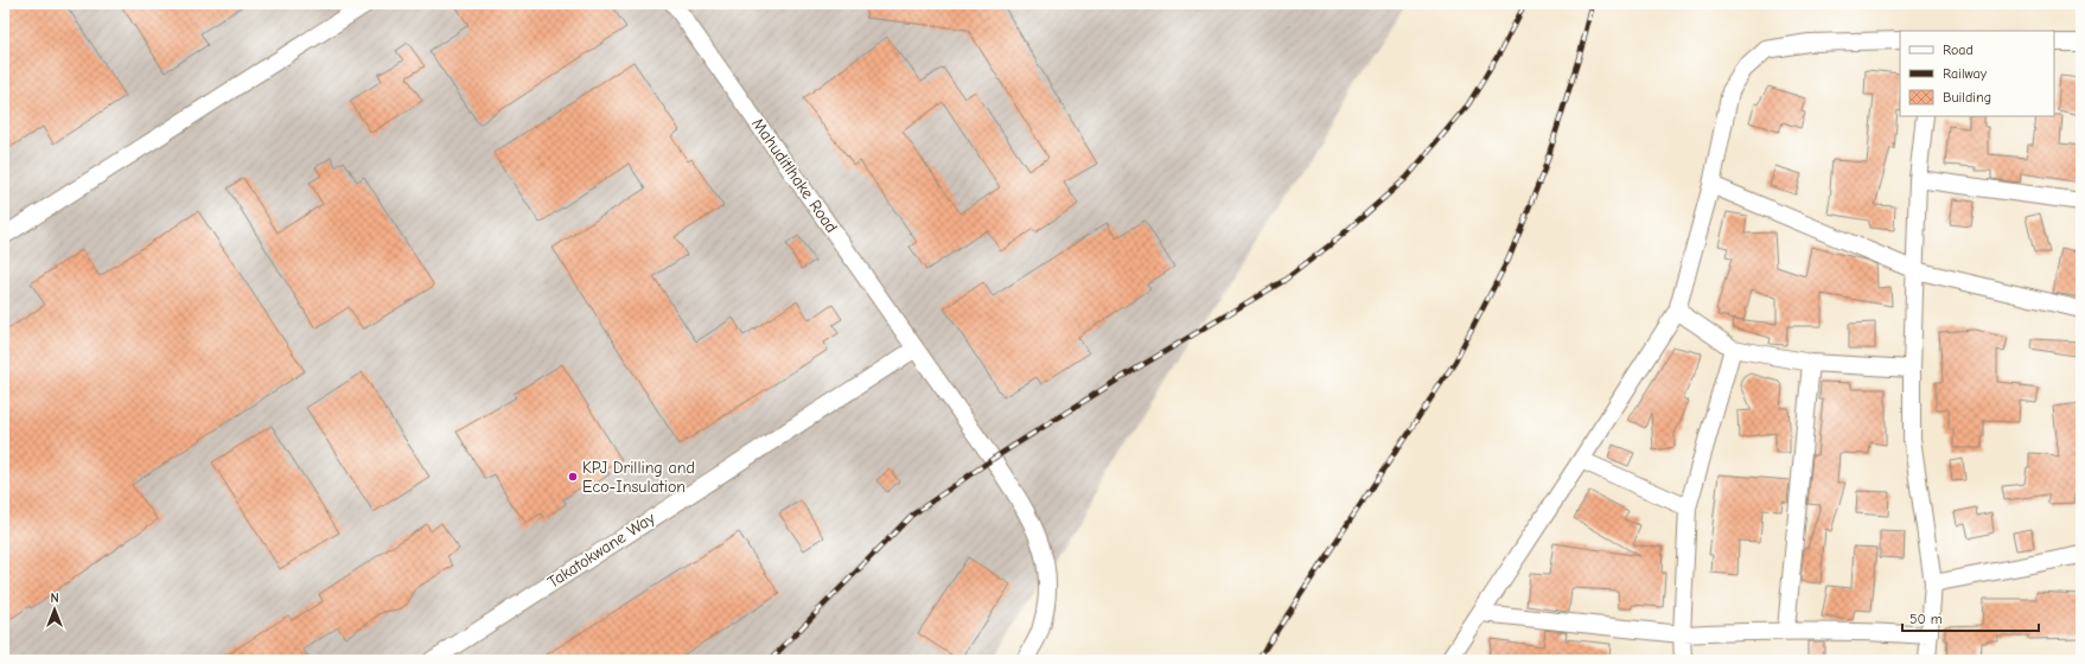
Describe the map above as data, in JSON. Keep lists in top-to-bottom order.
{
  "streets": {
    "street": ["Mahuditlhake Road", "Takatokwane Way"]
  },
  "crossings": [
    ["Mahuditlhake Road", "Takatokwane Way"]
  ],
  "places": ["KPJ Drilling and Eco-Insulation"],
  "legend": ["Road", "Railway", "Building"],
  "scale_bar": "50 m",
  "north": "top"
}
